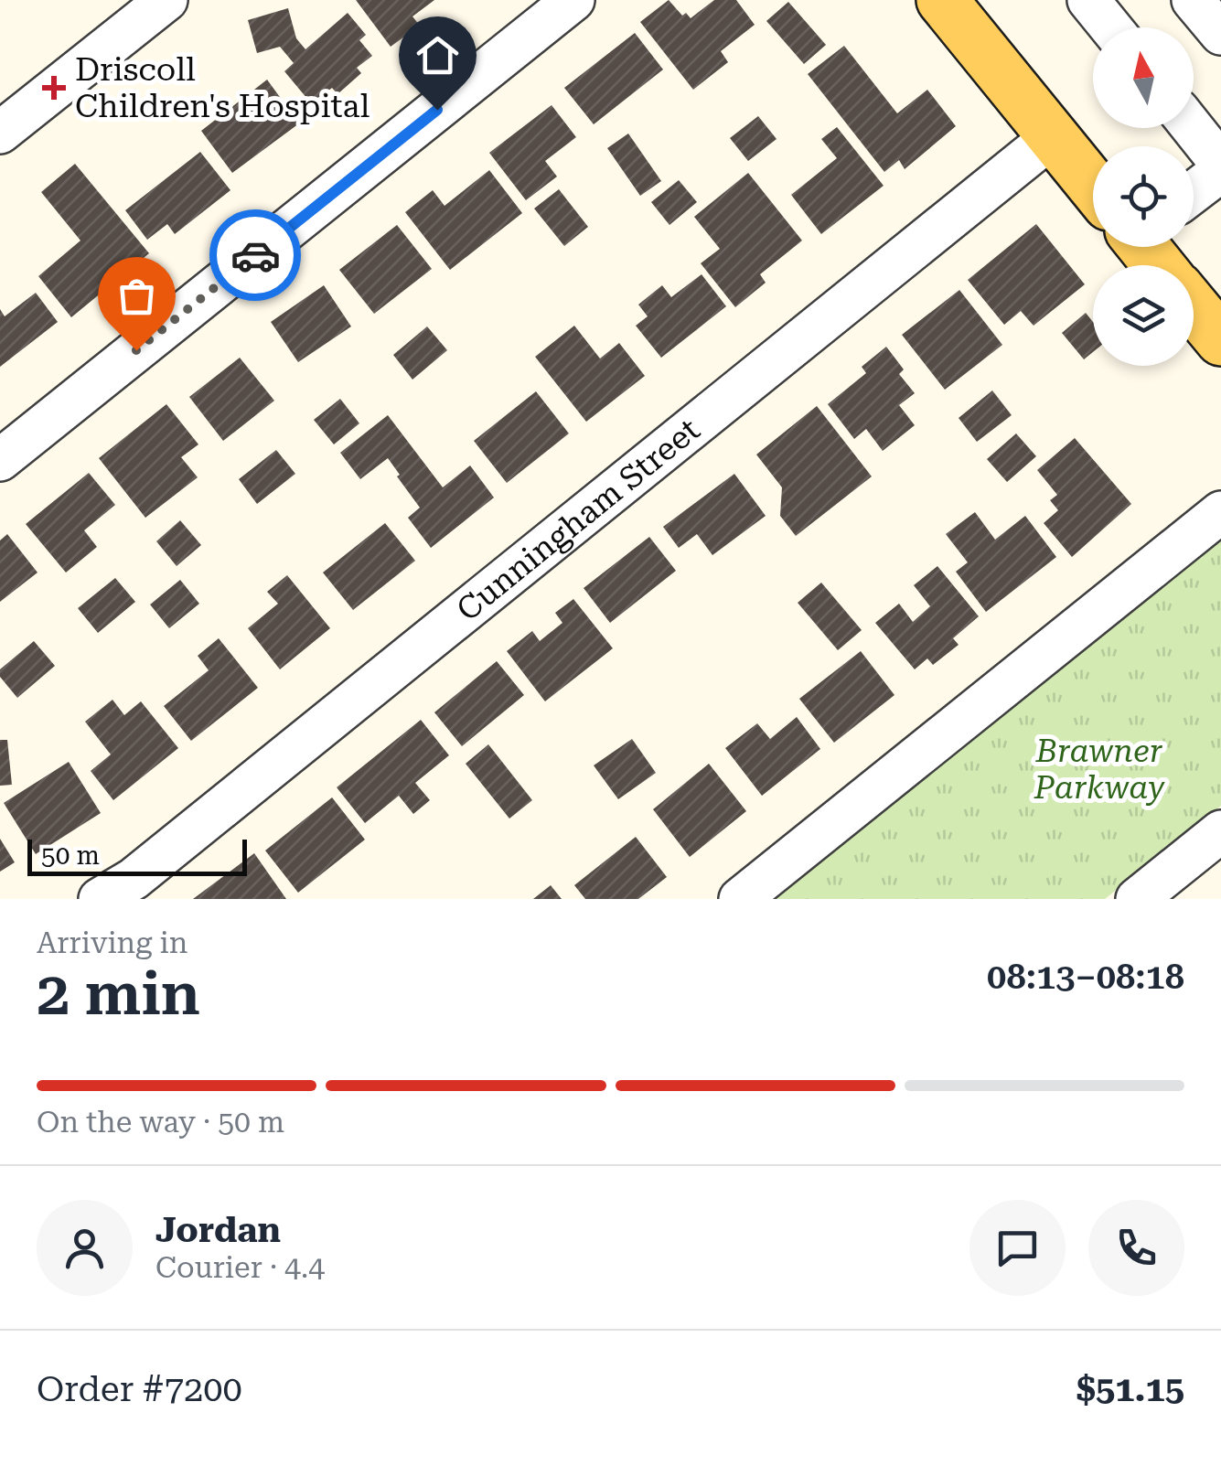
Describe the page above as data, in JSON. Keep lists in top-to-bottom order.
{
  "streets": {
    "street": ["Cunningham Street"]
  },
  "parks": ["Brawner Parkway"],
  "places": {
    "health": ["Driscoll Children's Hospital"]
  },
  "scale_bar": "50 m",
  "north": "top",
  "page": {
    "scale": "50 m",
    "heading": ["2 min", "Arriving in", "08:13–08:18"],
    "panel": [
      "Jordan",
      "Courier · 4.4",
      "Order #7200",
      "$51.15"
    ],
    "bar": "On the way · 50 m"
  }
}
